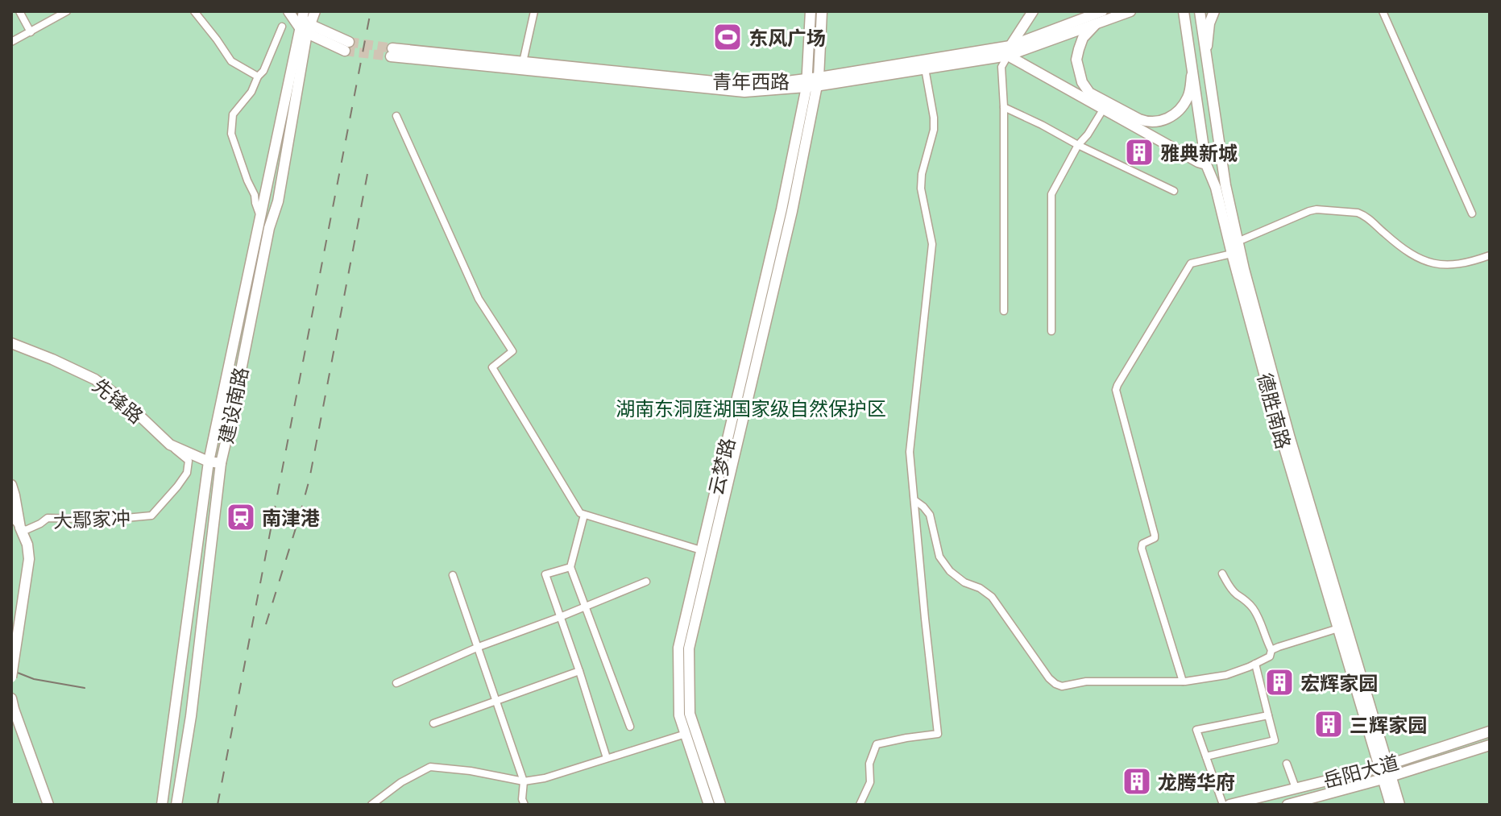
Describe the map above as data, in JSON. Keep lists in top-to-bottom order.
{
  "streets": {
    "main road": [
      "青年西路",
      "先锋路",
      "建设南路",
      "德胜南路",
      "云梦路",
      "岳阳大道"
    ],
    "street": ["大鄢家冲"]
  },
  "crossings": [
    ["青年西路", "云梦路"],
    ["先锋路", "建设南路"],
    ["先锋路", "大鄢家冲"],
    ["德胜南路", "岳阳大道"]
  ],
  "parks": ["湖南东洞庭湖国家级自然保护区"],
  "places": {
    "sports": ["东风广场"],
    "building": [
      "雅典新城",
      "宏辉家园",
      "三辉家园",
      "龙腾华府"
    ],
    "station": ["南津港"]
  }
}
